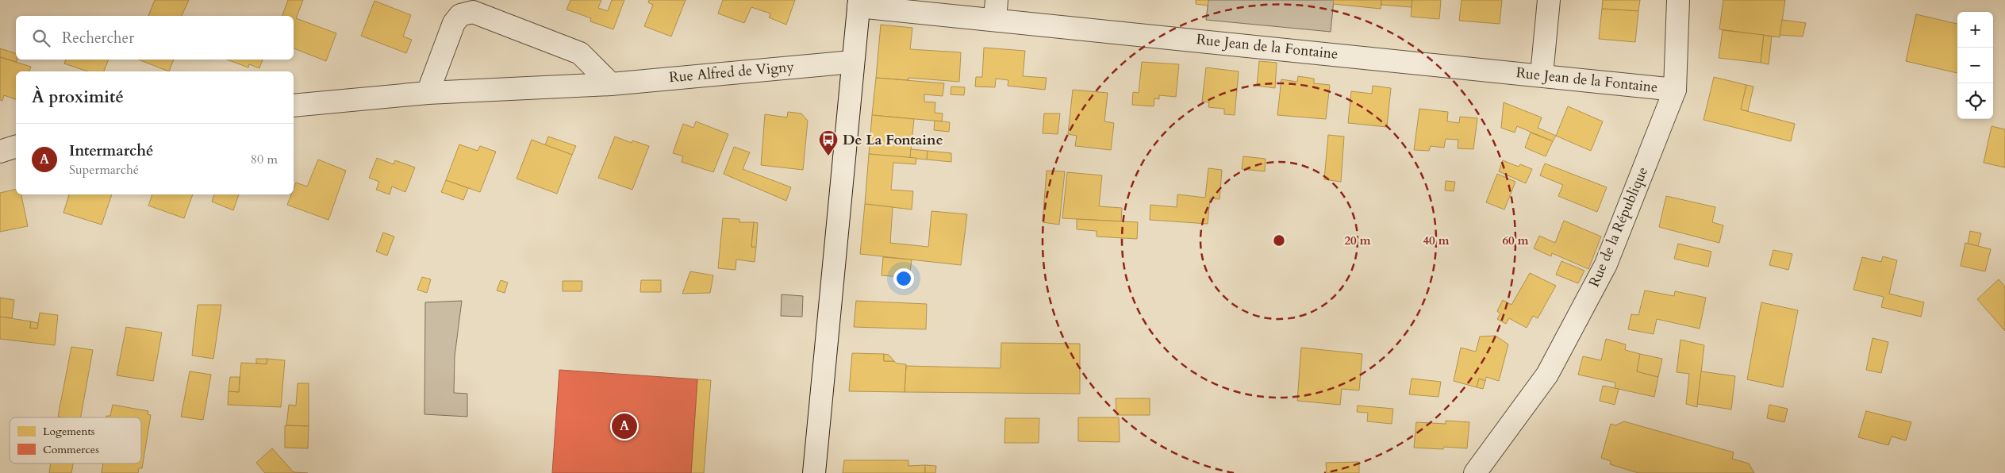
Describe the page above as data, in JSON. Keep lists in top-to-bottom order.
{
  "streets": {
    "street": ["Rue Jean de la Fontaine", "Rue Alfred de Vigny", "Rue de la République"]
  },
  "crossings": [
    ["Rue Jean de la Fontaine", "Rue de la République"]
  ],
  "places": {
    "bus stop": ["De La Fontaine"]
  },
  "legend": ["Logements", "Commerces"],
  "page": {
    "map_buttons": ["+", "−"],
    "search": "Rechercher",
    "heading": "À proximité",
    "list": [
      {
        "mark": "A",
        "name": "Intermarché",
        "note": "Supermarché",
        "value": "80 m"
      }
    ],
    "pins": "A"
  },
  "rings": ["20 m", "40 m", "60 m"]
}
